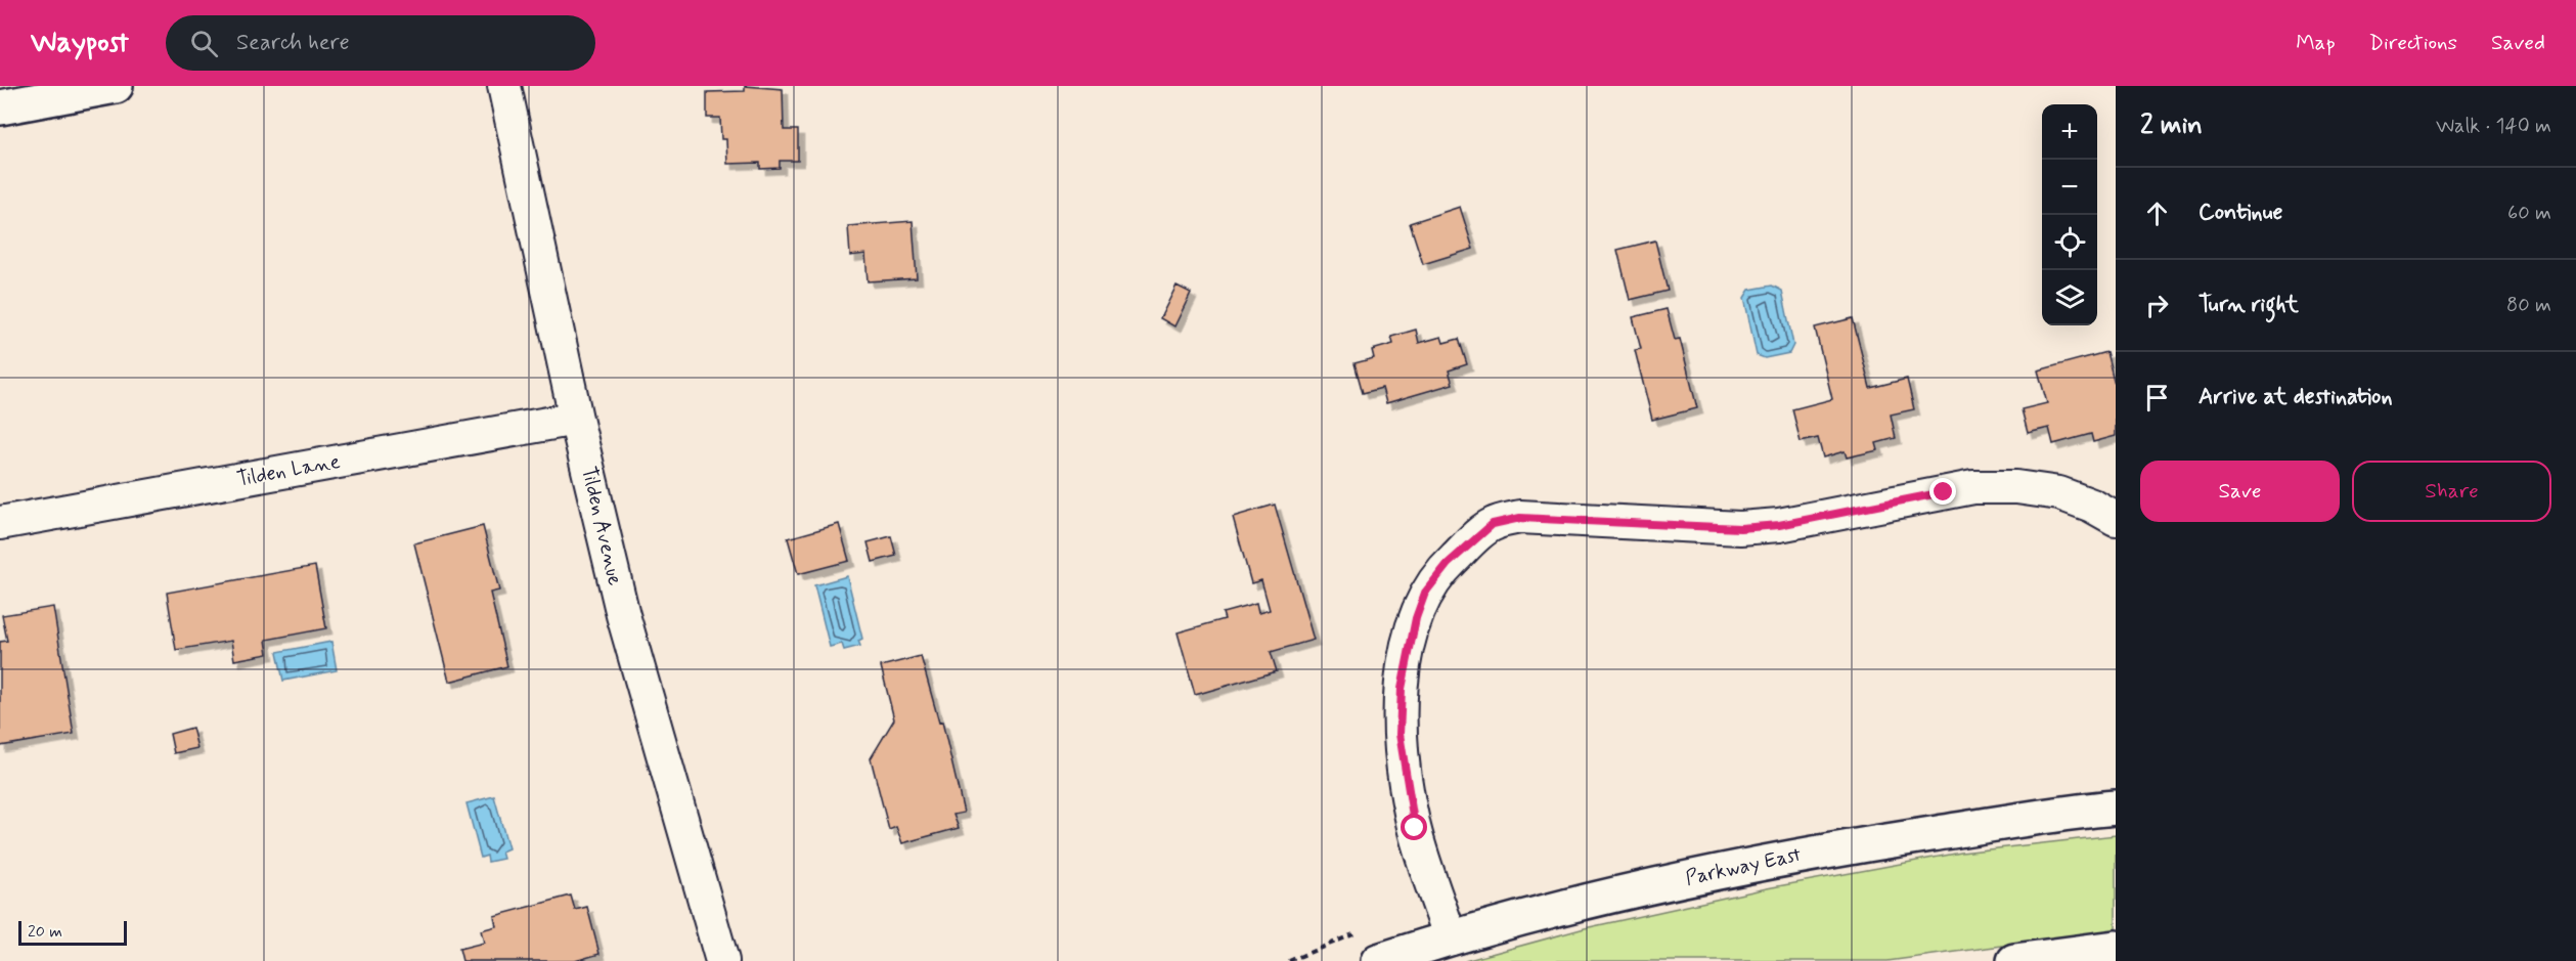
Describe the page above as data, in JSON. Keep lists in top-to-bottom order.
{
  "streets": {
    "street": ["Tilden Lane", "Tilden Avenue", "Parkway East"]
  },
  "crossings": [
    ["Tilden Lane", "Tilden Avenue"]
  ],
  "scale_bar": "20 m",
  "page": {
    "header": "Waypost",
    "search": "Search here",
    "nav": ["Map", "Directions", "Saved"],
    "heading": ["2 min", "Walk · 140 m"],
    "map_buttons": ["+", "−"],
    "list": [
      ["Continue", "60 m"],
      ["Turn right", "80 m"],
      "Arrive at destination"
    ],
    "buttons": ["Save", "Share"],
    "scale": "20 m"
  }
}
